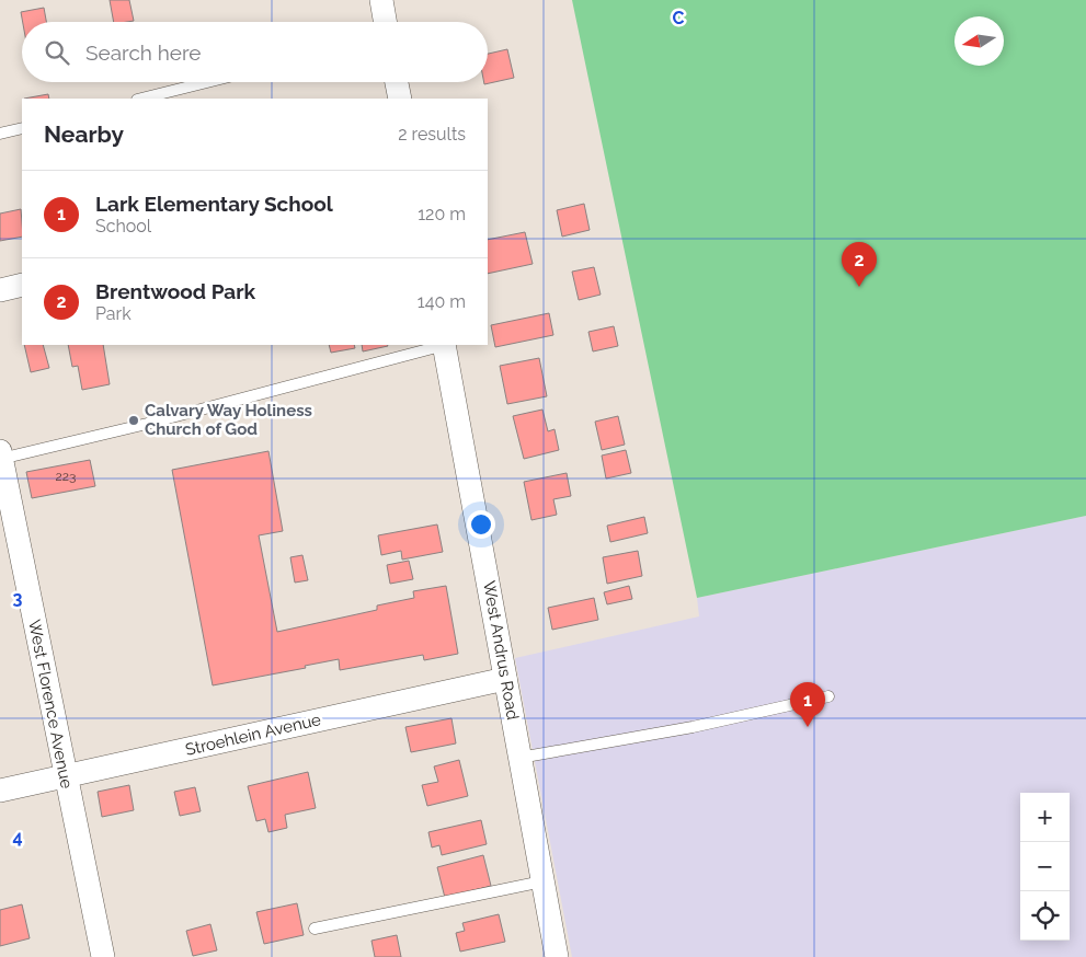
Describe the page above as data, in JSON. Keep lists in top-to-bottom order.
{
  "streets": {
    "street": ["West Andrus Road", "West Florence Avenue", "Stroehlein Avenue"]
  },
  "crossings": [
    ["West Andrus Road", "Stroehlein Avenue"],
    ["West Florence Avenue", "Stroehlein Avenue"]
  ],
  "places": ["Calvary Way Holiness Church of God"],
  "house_numbers": ["223"],
  "north": "left",
  "page": {
    "search": "Search here",
    "heading": ["Nearby", "2 results"],
    "list": [
      {
        "mark": "1",
        "name": "Lark Elementary School",
        "note": "School",
        "value": "120 m"
      },
      {
        "mark": "2",
        "name": "Brentwood Park",
        "note": "Park",
        "value": "140 m"
      }
    ],
    "pins": ["2", "1"],
    "map_buttons": ["+", "−"]
  },
  "grid": {
    "columns": ["C"],
    "rows": ["3", "4"]
  }
}
